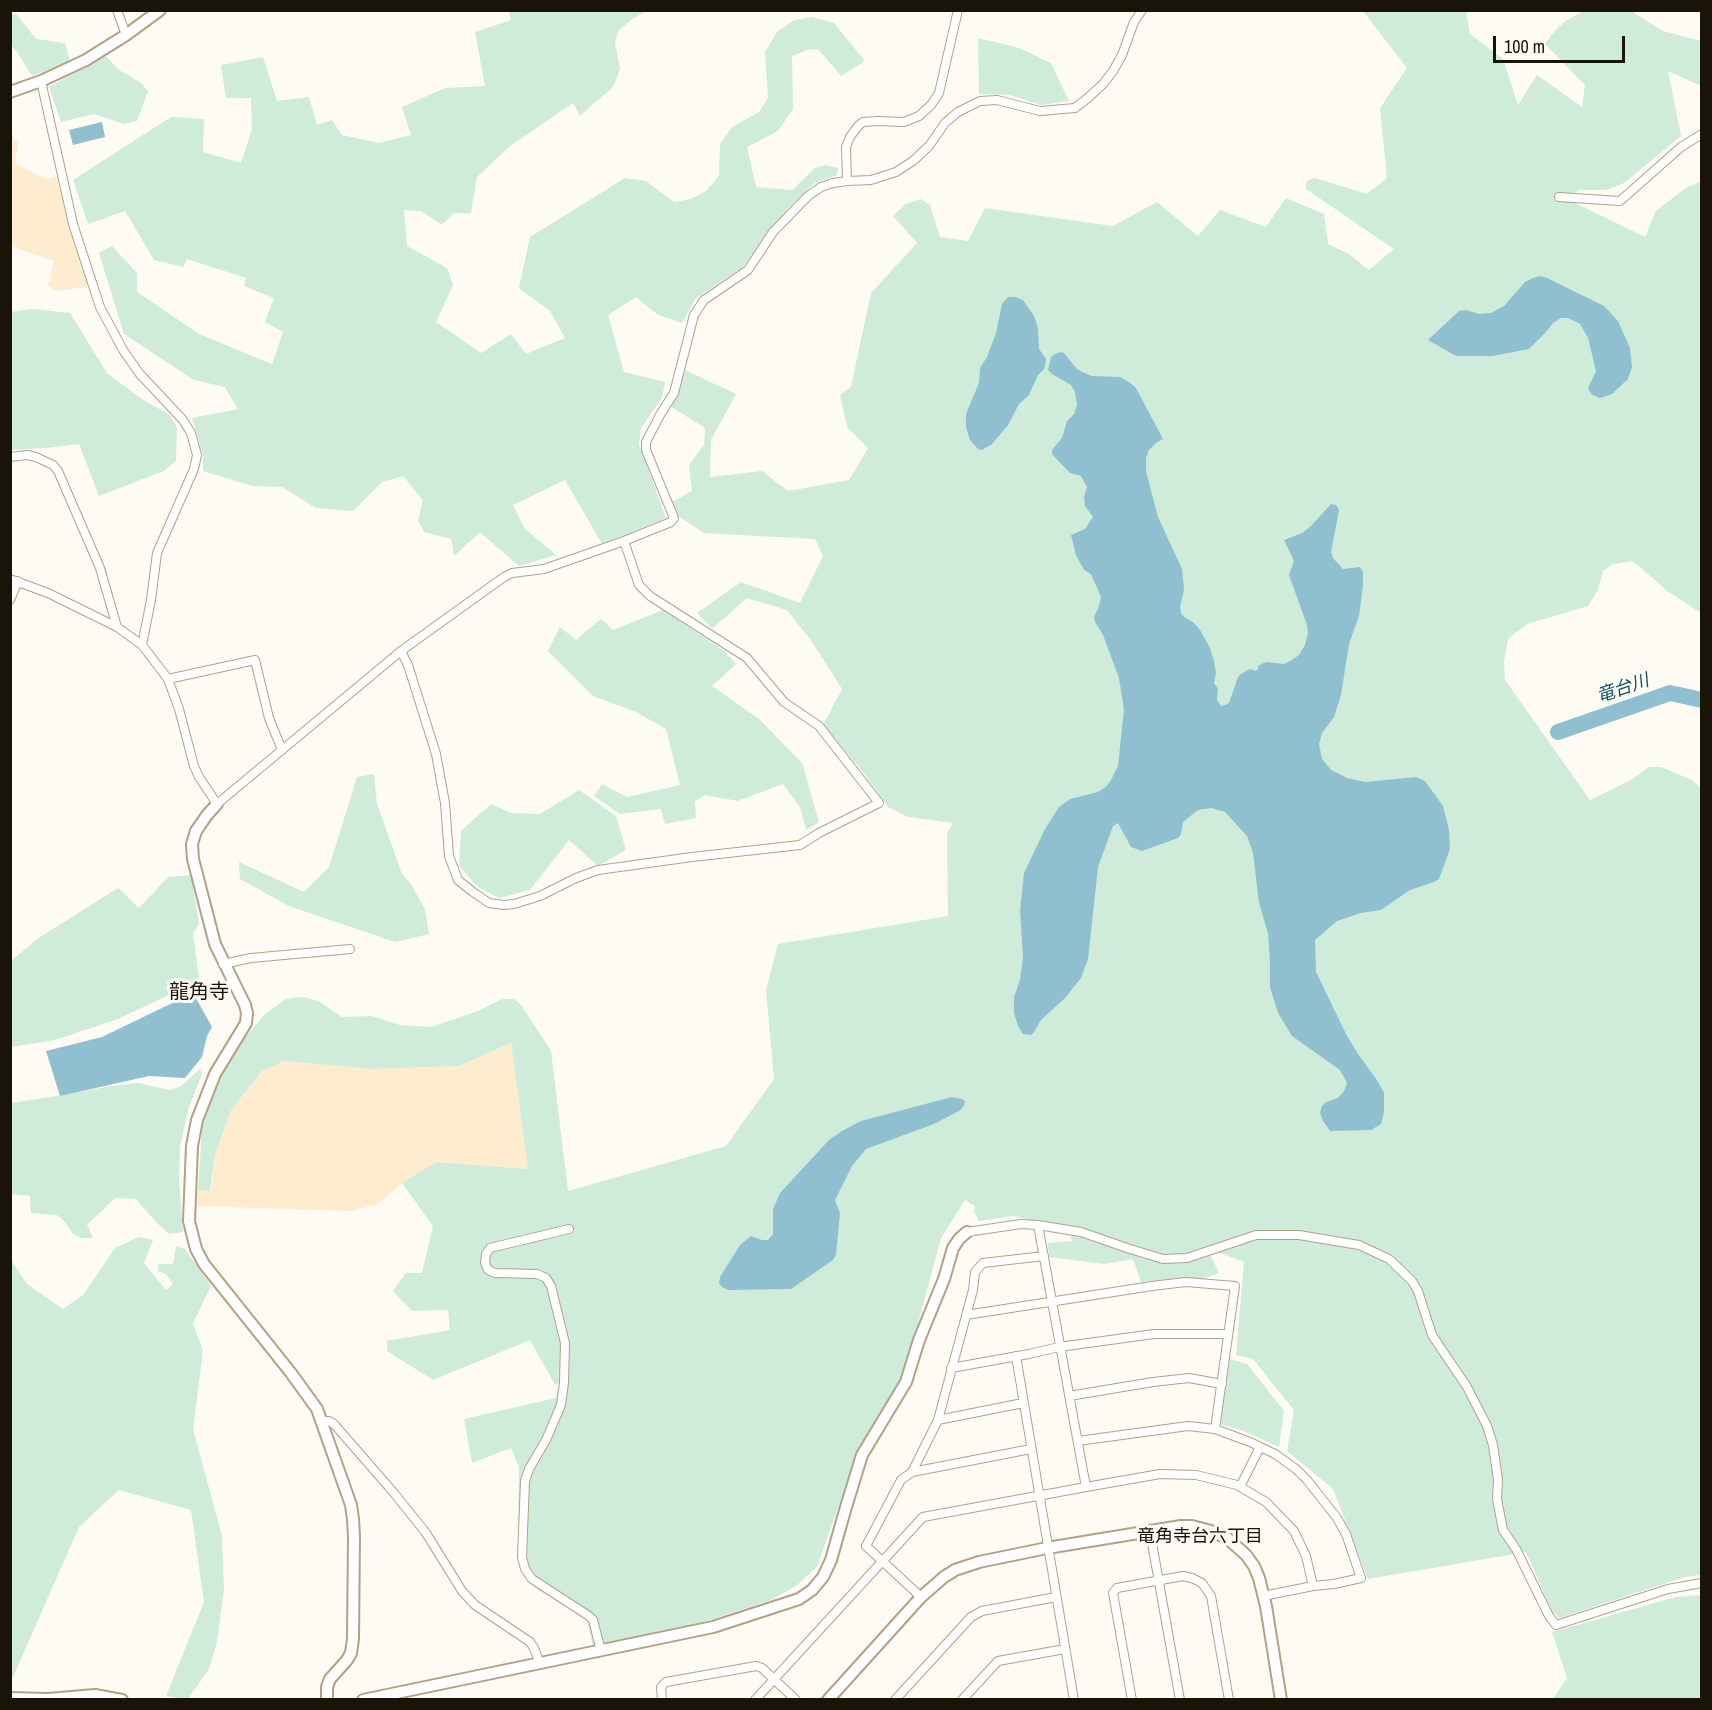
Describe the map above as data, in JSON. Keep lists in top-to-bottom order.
{
  "districts": ["龍角寺", "竜角寺台六丁目"],
  "water": ["竜台川"],
  "scale_bar": "100 m"
}
